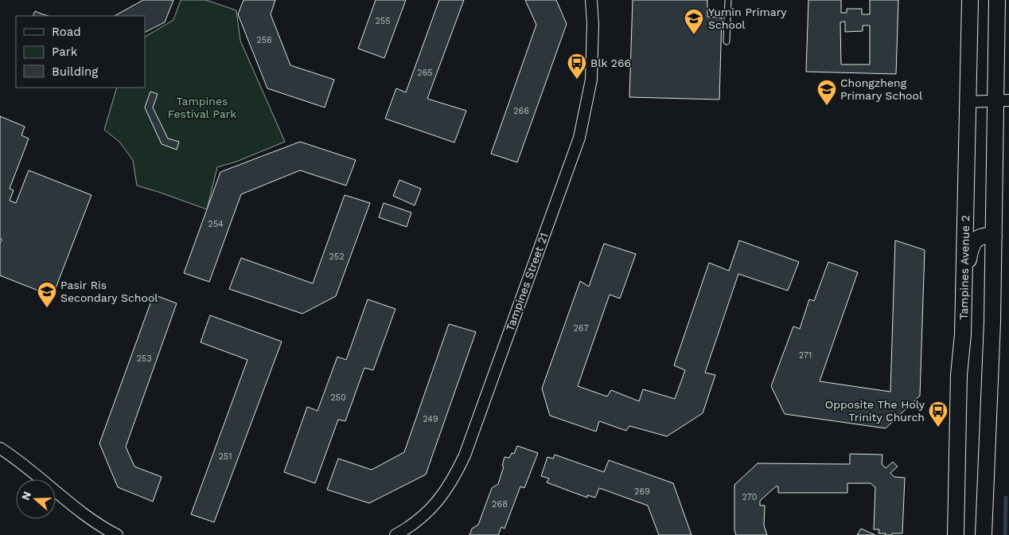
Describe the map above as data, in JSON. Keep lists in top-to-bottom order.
{
  "streets": {
    "main road": ["Tampines Avenue 2"],
    "street": ["Tampines Street 21"]
  },
  "parks": ["Tampines Festival Park"],
  "places": {
    "school or university": ["Yumin Primary School", "Chongzheng Primary School", "Pasir Ris Secondary School"],
    "bus stop": ["Blk 266", "Opposite The Holy Trinity Church"]
  },
  "house_numbers": [
    "255",
    "256",
    "265",
    "266",
    "254",
    "252",
    "267",
    "271",
    "253",
    "250",
    "249",
    "251",
    "269",
    "270",
    "268"
  ],
  "legend": ["Road", "Park", "Building"],
  "north": "left"
}
